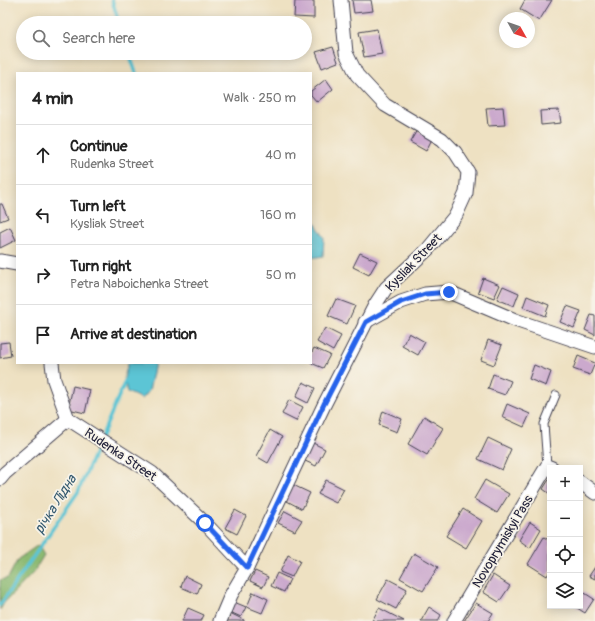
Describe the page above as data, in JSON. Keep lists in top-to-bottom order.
{
  "streets": {
    "street": ["Kysliak Street", "Rudenka Street", "Novoprymiskyi Pass"]
  },
  "crossings": [
    ["Kysliak Street", "Rudenka Street"]
  ],
  "water": ["річка Лідна"],
  "north": "bottom right",
  "page": {
    "search": "Search here",
    "heading": ["4 min", "Walk · 250 m"],
    "list": [
      ["Continue", "Rudenka Street", "40 m"],
      ["Turn left", "Kysliak Street", "160 m"],
      ["Turn right", "Petra Naboichenka Street", "50 m"],
      "Arrive at destination"
    ],
    "map_buttons": ["+", "−"]
  }
}
